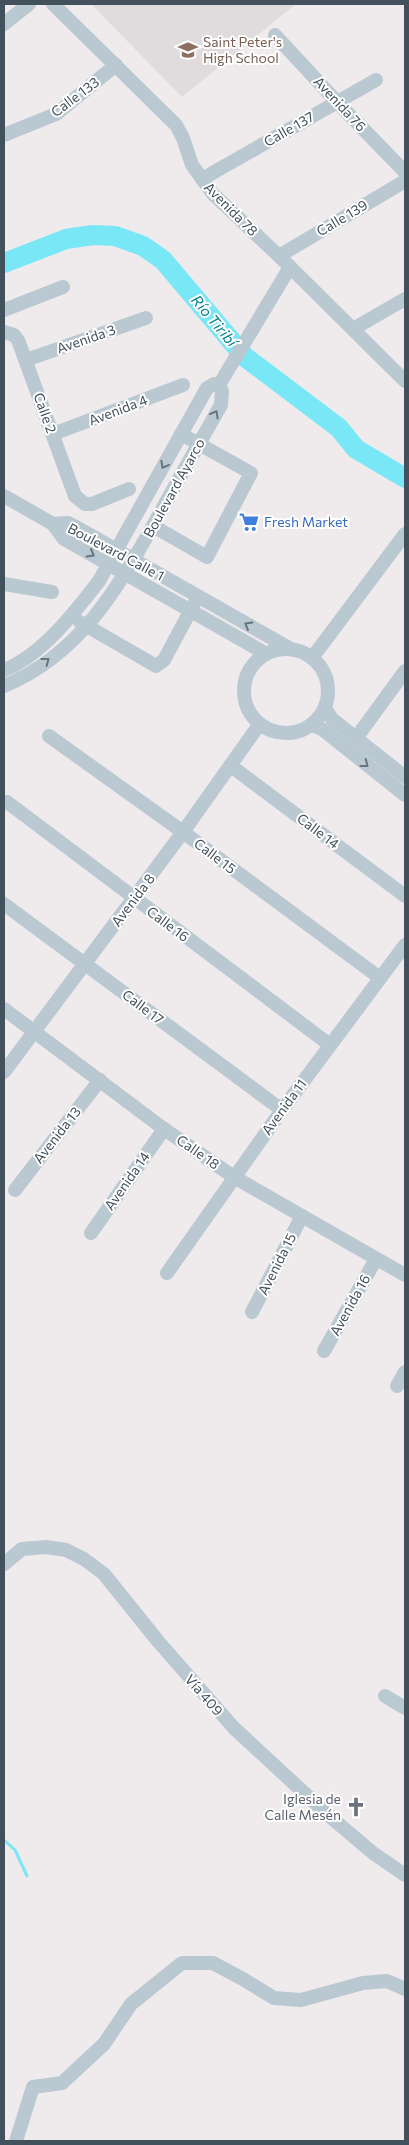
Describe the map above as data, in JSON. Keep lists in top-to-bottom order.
{
  "streets": {
    "street": [
      "Calle 133",
      "Avenida 76",
      "Calle 137",
      "Avenida 78",
      "Calle 139",
      "Avenida 3",
      "Avenida 4",
      "Calle 2",
      "Boulevard Ayarco",
      "Boulevard Calle 1",
      "Calle 14",
      "Calle 15",
      "Avenida 8",
      "Calle 16",
      "Calle 17",
      "Avenida 11",
      "Avenida 13",
      "Calle 18",
      "Avenida 14",
      "Avenida 15",
      "Avenida 16",
      "Vía 409"
    ]
  },
  "crossings": [
    ["Calle 133", "Avenida 78"],
    ["Avenida 76", "Calle 137"],
    ["Calle 137", "Avenida 78"],
    ["Avenida 78", "Calle 139"],
    ["Avenida 78", "Boulevard Ayarco"],
    ["Avenida 3", "Calle 2"],
    ["Avenida 4", "Calle 2"],
    ["Boulevard Ayarco", "Boulevard Calle 1"],
    ["Boulevard Calle 1", "Avenida 8"],
    ["Calle 14", "Avenida 8"],
    ["Calle 15", "Avenida 8"],
    ["Calle 15", "Avenida 11"],
    ["Avenida 8", "Calle 16"],
    ["Avenida 8", "Calle 17"],
    ["Avenida 8", "Calle 18"],
    ["Calle 16", "Avenida 11"],
    ["Calle 17", "Avenida 11"],
    ["Avenida 11", "Calle 18"],
    ["Avenida 13", "Calle 18"],
    ["Calle 18", "Avenida 14"],
    ["Calle 18", "Avenida 15"],
    ["Calle 18", "Avenida 16"]
  ],
  "water": ["Río Tiribí"],
  "places": {
    "school or university": ["Saint Peter's High School"],
    "supermarket": ["Fresh Market"],
    "church": ["Iglesia de Calle Mesén"]
  }
}
